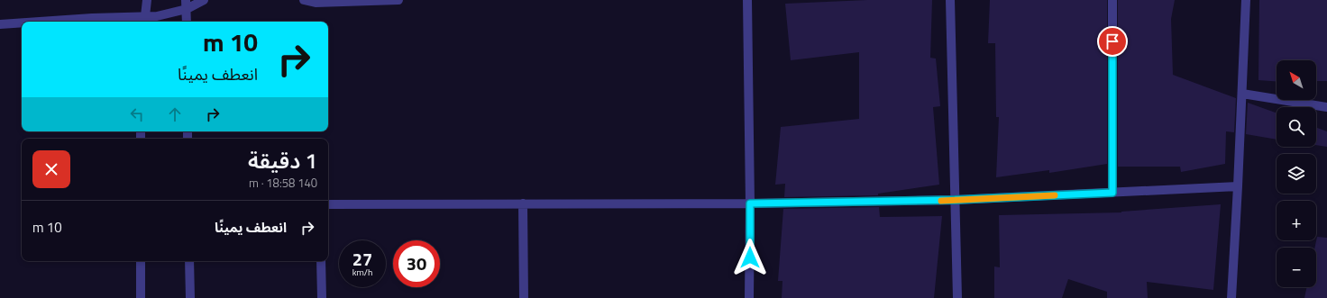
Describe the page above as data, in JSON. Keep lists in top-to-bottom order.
{
  "north": "top left",
  "page": {
    "turn": ["10 m", "انعطف يمينًا"],
    "map_buttons": ["+", "−"],
    "heading": ["1 دقيقة", "140 m · 18:58"],
    "list": [
      {
        "name": "انعطف يمينًا",
        "value": "10 m"
      }
    ],
    "speed": "27 km/h",
    "limit": "30"
  }
}
